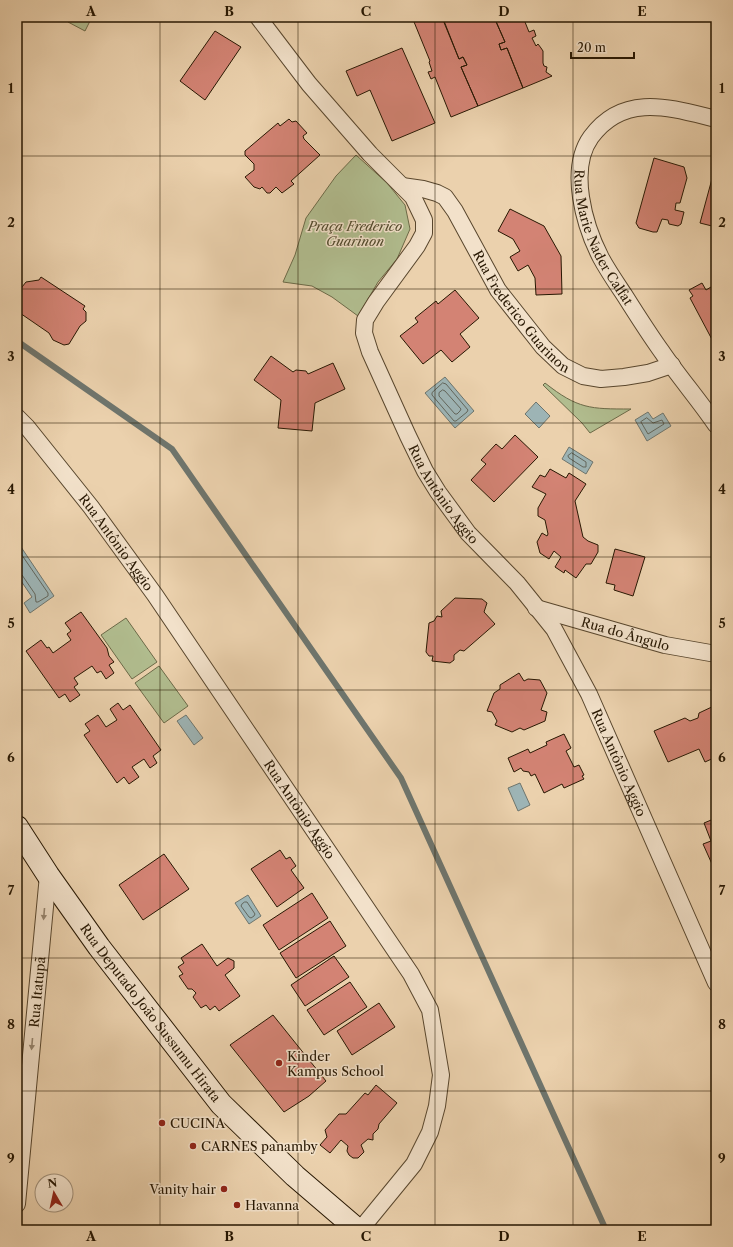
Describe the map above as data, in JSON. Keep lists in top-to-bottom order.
{
  "streets": {
    "main road": ["Rua Deputado João Sussumu Hirata"],
    "street": [
      "Rua Marie Nader Calfat",
      "Rua Frederico Guarinon",
      "Rua Antônio Aggio",
      "Rua do Ângulo",
      "Rua Itatupã"
    ]
  },
  "crossings": [
    ["Rua Marie Nader Calfat", "Rua Frederico Guarinon"],
    ["Rua Frederico Guarinon", "Rua Antônio Aggio"],
    ["Rua Antônio Aggio", "Rua do Ângulo"],
    ["Rua Antônio Aggio", "Rua Deputado João Sussumu Hirata"],
    ["Rua Itatupã", "Rua Deputado João Sussumu Hirata"]
  ],
  "one_way": ["Rua Itatupã"],
  "parks": ["Praça Frederico Guarinon"],
  "places": [
    "Kinder Kampus School",
    "CUCINA",
    "CARNES panamby",
    "Vanity hair",
    "Havanna"
  ],
  "scale_bar": "20 m",
  "north": "top",
  "grid": {
    "columns": [
      "A",
      "B",
      "C",
      "D",
      "E"
    ],
    "rows": [
      "1",
      "2",
      "3",
      "4",
      "5",
      "6",
      "7",
      "8",
      "9"
    ]
  }
}
